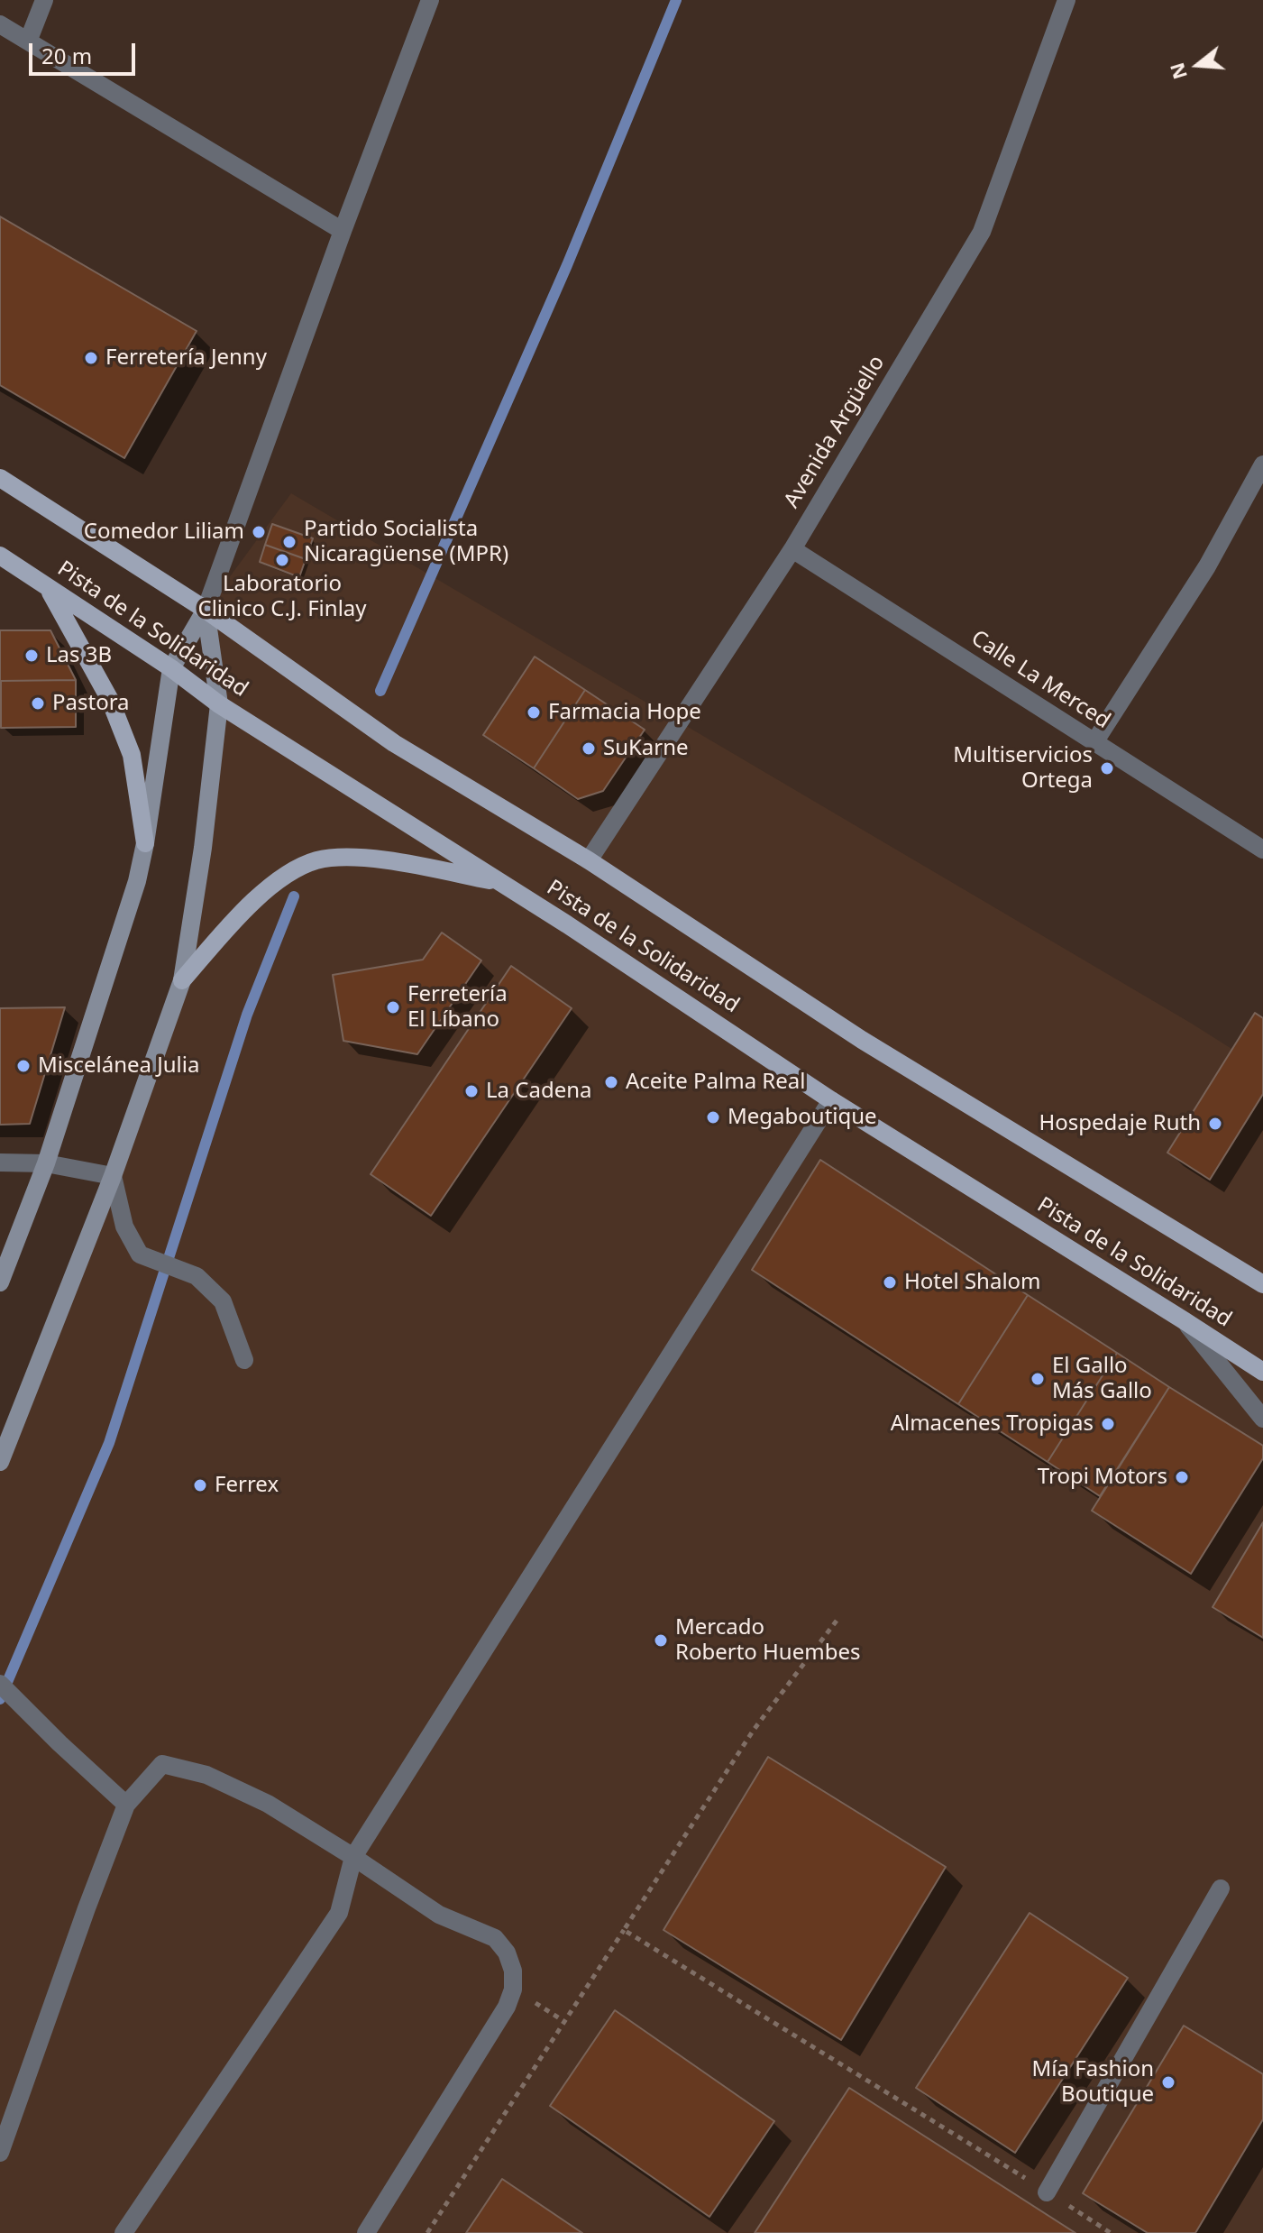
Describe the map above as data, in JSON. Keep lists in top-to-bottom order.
{
  "streets": {
    "main road": ["Pista de la Solidaridad"],
    "street": ["Avenida Argüello", "Calle La Merced"]
  },
  "crossings": [
    ["Avenida Argüello", "Pista de la Solidaridad"],
    ["Avenida Argüello", "Calle La Merced"]
  ],
  "places": [
    "Ferretería Jenny",
    "Comedor Liliam",
    "Partido Socialista Nicaragüense (MPR)",
    "Laboratorio Clinico C.J. Finlay",
    "Las 3B",
    "Pastora",
    "Farmacia Hope",
    "SuKarne",
    "Multiservicios Ortega",
    "Ferretería El Líbano",
    "Miscelánea Julia",
    "Aceite Palma Real",
    "La Cadena",
    "Megaboutique",
    "Hospedaje Ruth",
    "Hotel Shalom",
    "El Gallo Más Gallo",
    "Almacenes Tropigas",
    "Tropi Motors",
    "Ferrex",
    "Mercado Roberto Huembes",
    "Mía Fashion Boutique"
  ],
  "scale_bar": "20 m",
  "north": "left"
}
